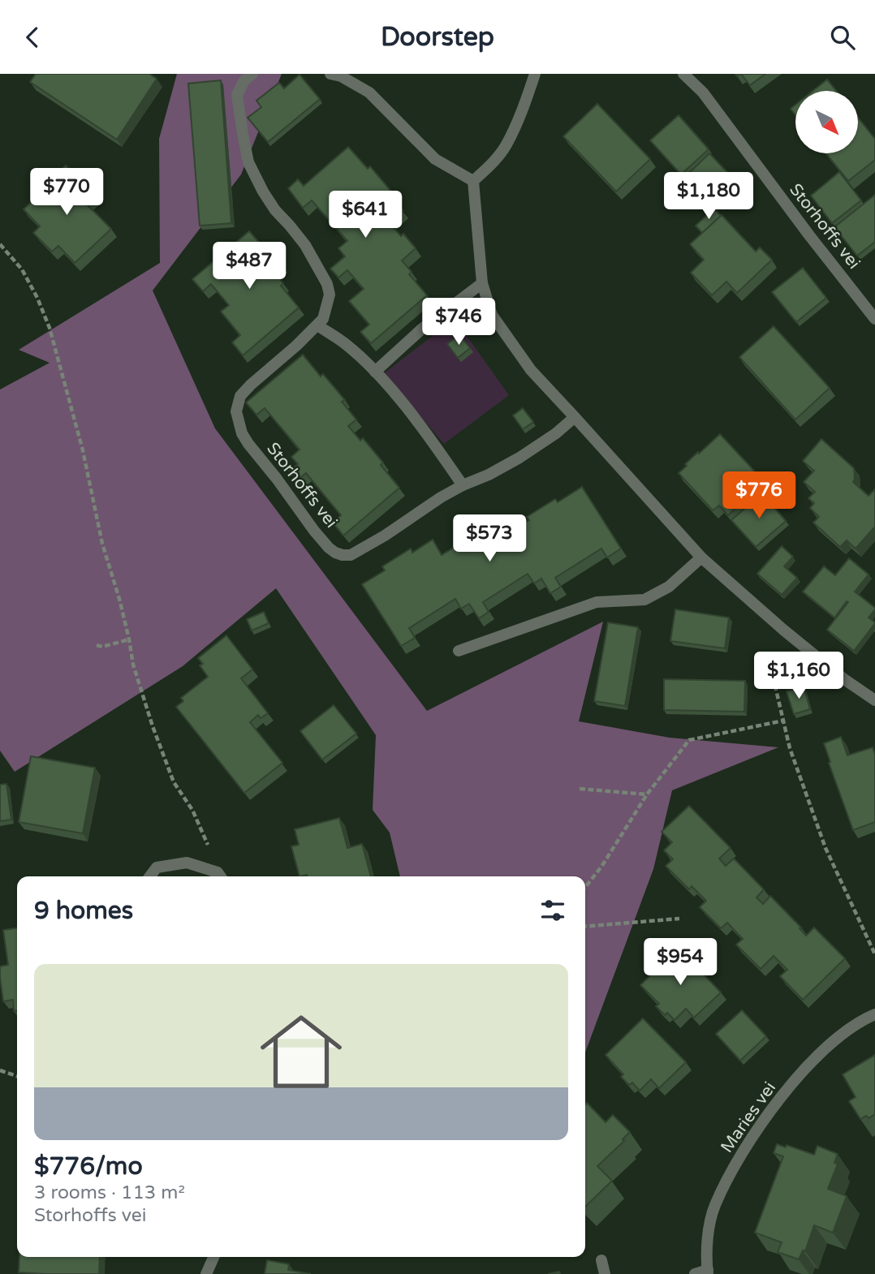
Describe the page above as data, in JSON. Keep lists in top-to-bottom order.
{
  "streets": {
    "street": ["Storhoffs vei", "Maries vei"]
  },
  "north": "bottom right",
  "page": {
    "header": "Doorstep",
    "price": [
      "$770",
      "$1,180",
      "$641",
      "$487",
      "$746",
      "$776",
      "$573",
      "$1,160",
      "$954"
    ],
    "heading": "9 homes",
    "list": [
      {
        "name": "$776/mo",
        "note": "3 rooms · 113 m² · Storhoffs vei"
      }
    ]
  }
}
